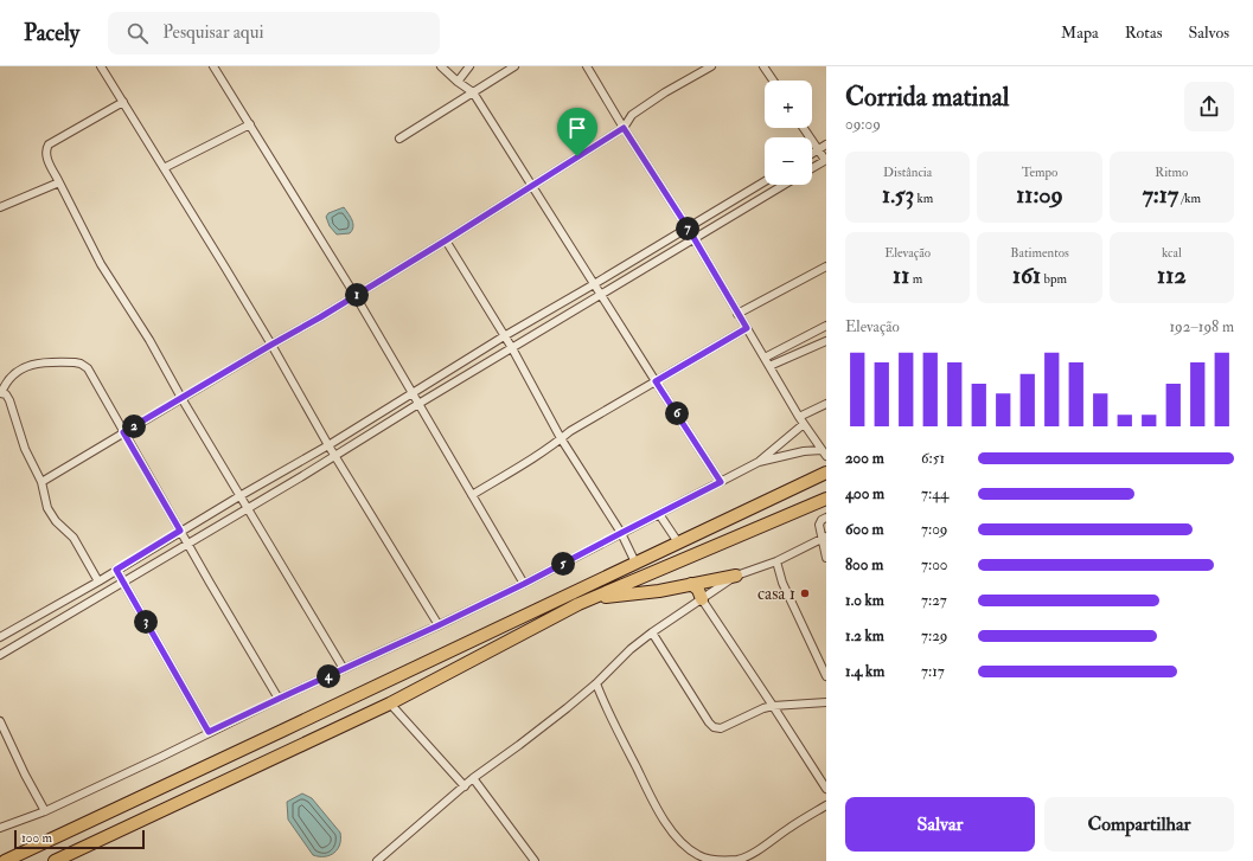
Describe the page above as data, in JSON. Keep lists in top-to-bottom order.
{
  "places": ["casa 1"],
  "scale_bar": "100 m",
  "page": {
    "header": "Pacely",
    "search": "Pesquisar aqui",
    "nav": ["Mapa", "Rotas", "Salvos"],
    "heading": ["Corrida matinal", "09:09"],
    "map_buttons": ["+", "−"],
    "stats": [
      ["Distância", "1.53 km"],
      ["Tempo", "11:09"],
      ["Ritmo", "7:17 /km"],
      ["Elevação", "11 m"],
      ["Batimentos", "161 bpm"],
      ["kcal", "112"]
    ],
    "pins": [
      "7",
      "1",
      "6",
      "2",
      "5",
      "3",
      "4"
    ],
    "chart": ["Elevação", "192–198 m"],
    "list": [
      {
        "name": "200 m",
        "note": "6:51"
      },
      {
        "name": "400 m",
        "note": "7:44"
      },
      {
        "name": "600 m",
        "note": "7:09"
      },
      {
        "name": "800 m",
        "note": "7:00"
      },
      {
        "name": "1.0 km",
        "note": "7:27"
      },
      {
        "name": "1.2 km",
        "note": "7:29"
      },
      {
        "name": "1.4 km",
        "note": "7:17"
      }
    ],
    "buttons": ["Salvar", "Compartilhar"],
    "scale": "100 m"
  }
}
